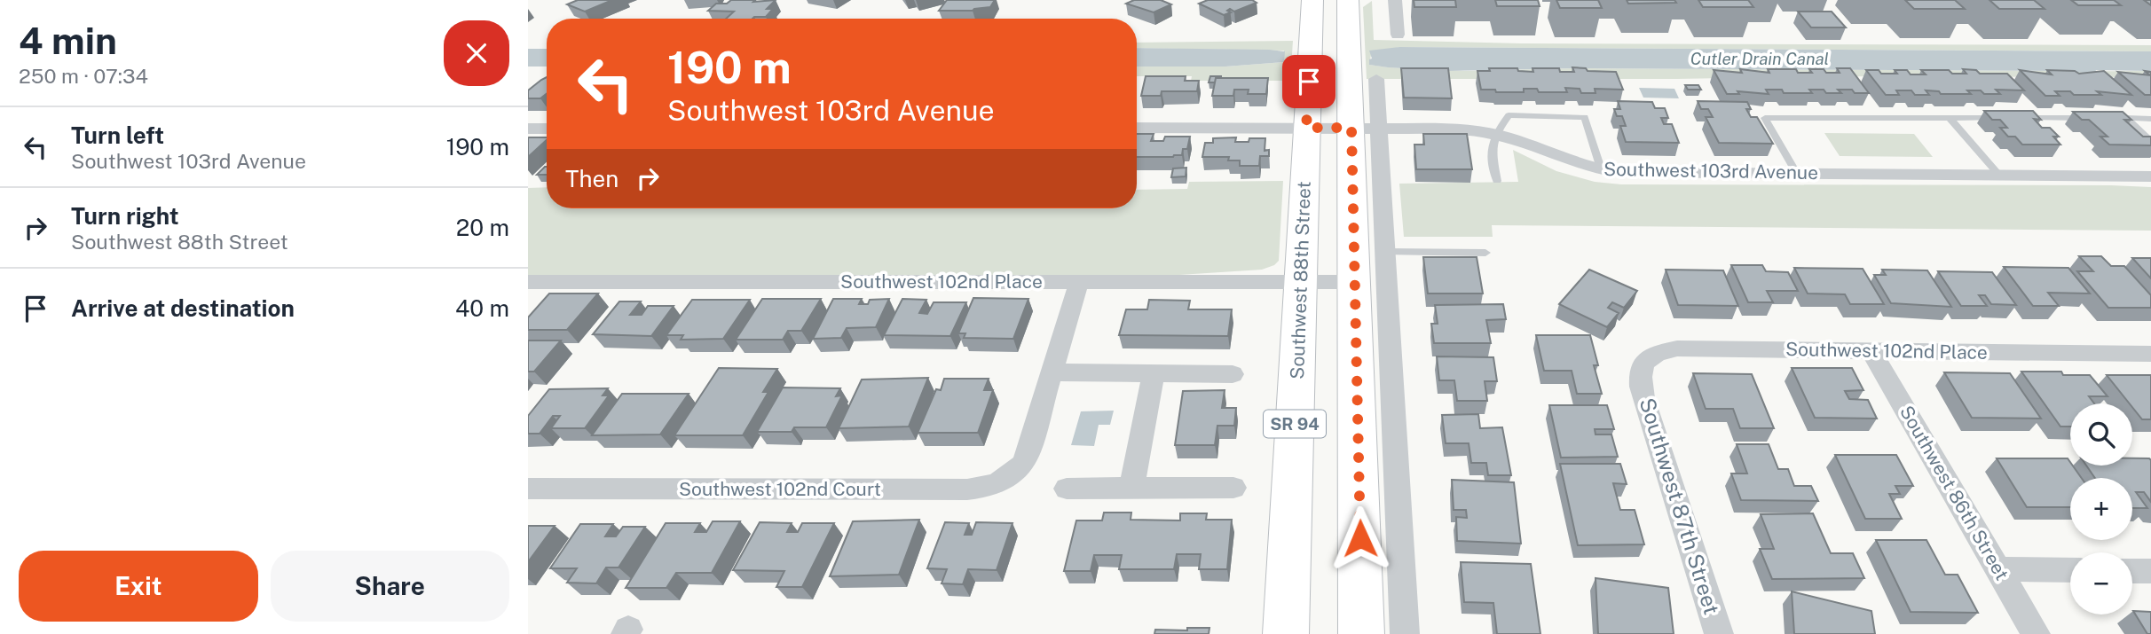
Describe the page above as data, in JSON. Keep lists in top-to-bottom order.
{
  "streets": {
    "main road": ["Southwest 88th Street", "SR 94"],
    "street": [
      "Southwest 103rd Avenue",
      "Southwest 102nd Place",
      "Southwest 102nd Court",
      "Southwest 86th Street",
      "Southwest 87th Street"
    ]
  },
  "crossings": [
    ["Southwest 103rd Avenue", "Southwest 88th Street"],
    ["Southwest 88th Street", "Southwest 102nd Place"],
    ["Southwest 102nd Place", "Southwest 86th Street"],
    ["Southwest 102nd Place", "Southwest 87th Street"]
  ],
  "water": ["Cutler Drain Canal"],
  "page": {
    "heading": ["4 min", "250 m · 07:34"],
    "turn": ["190 m", "Southwest 103rd Avenue"],
    "list": [
      {
        "name": "Turn left",
        "note": "Southwest 103rd Avenue",
        "value": "190 m"
      },
      {
        "name": "Turn right",
        "note": "Southwest 88th Street",
        "value": "20 m"
      },
      {
        "name": "Arrive at destination",
        "value": "40 m"
      }
    ],
    "then": "Then",
    "map_buttons": ["+", "−"],
    "buttons": ["Exit", "Share"]
  }
}
